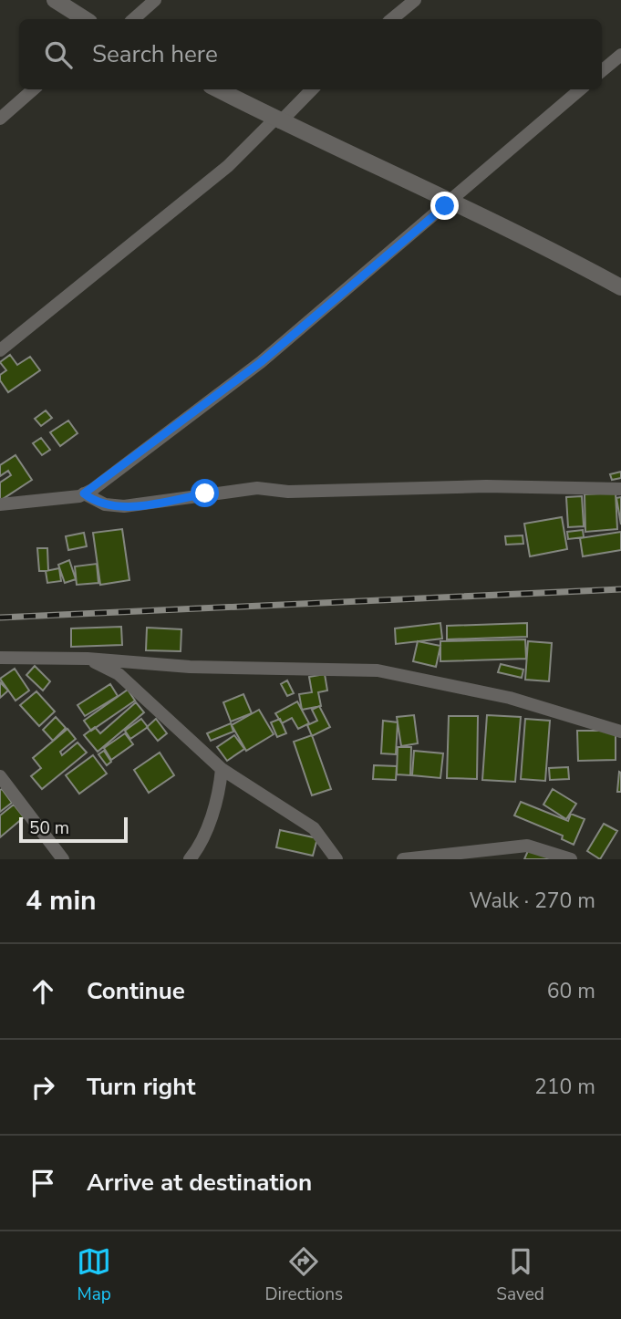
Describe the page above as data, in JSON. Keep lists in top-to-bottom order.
{
  "scale_bar": "50 m",
  "page": {
    "search": "Search here",
    "scale": "50 m",
    "heading": ["4 min", "Walk · 270 m"],
    "list": [
      ["Continue", "60 m"],
      ["Turn right", "210 m"],
      "Arrive at destination"
    ],
    "nav": ["Map", "Directions", "Saved"]
  }
}
